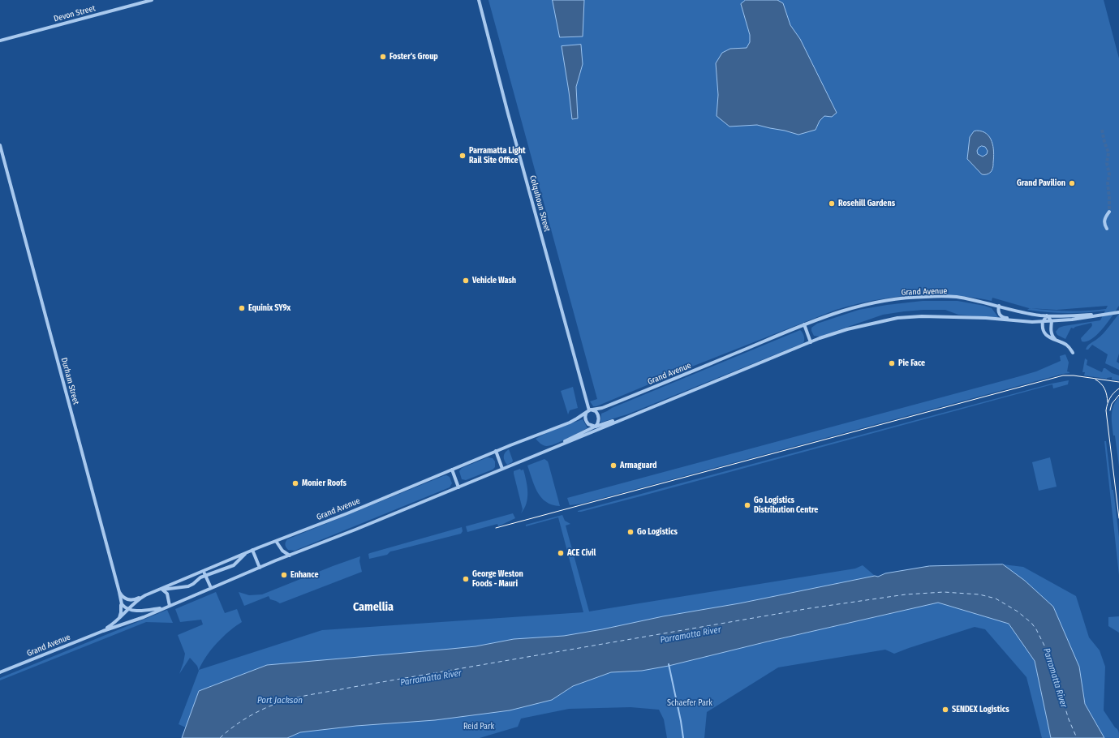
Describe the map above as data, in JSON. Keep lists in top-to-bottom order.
{
  "streets": {
    "street": [
      "Devon Street",
      "Colquhoun Street",
      "Grand Avenue",
      "Durham Street"
    ]
  },
  "crossings": [
    ["Colquhoun Street", "Grand Avenue"],
    ["Grand Avenue", "Durham Street"]
  ],
  "districts": ["Camellia"],
  "water": ["Parramatta River", "Port Jackson"],
  "parks": ["Schaefer Park", "Reid Park"],
  "places": [
    "Foster's Group",
    "Parramatta Light Rail Site Office",
    "Grand Pavilion",
    "Rosehill Gardens",
    "Vehicle Wash",
    "Equinix SY9x",
    "Pie Face",
    "Armaguard",
    "Monier Roofs",
    "Go Logistics Distribution Centre",
    "Go Logistics",
    "ACE Civil",
    "Enhance",
    "George Weston Foods - Mauri",
    "SENDEX Logistics"
  ]
}
